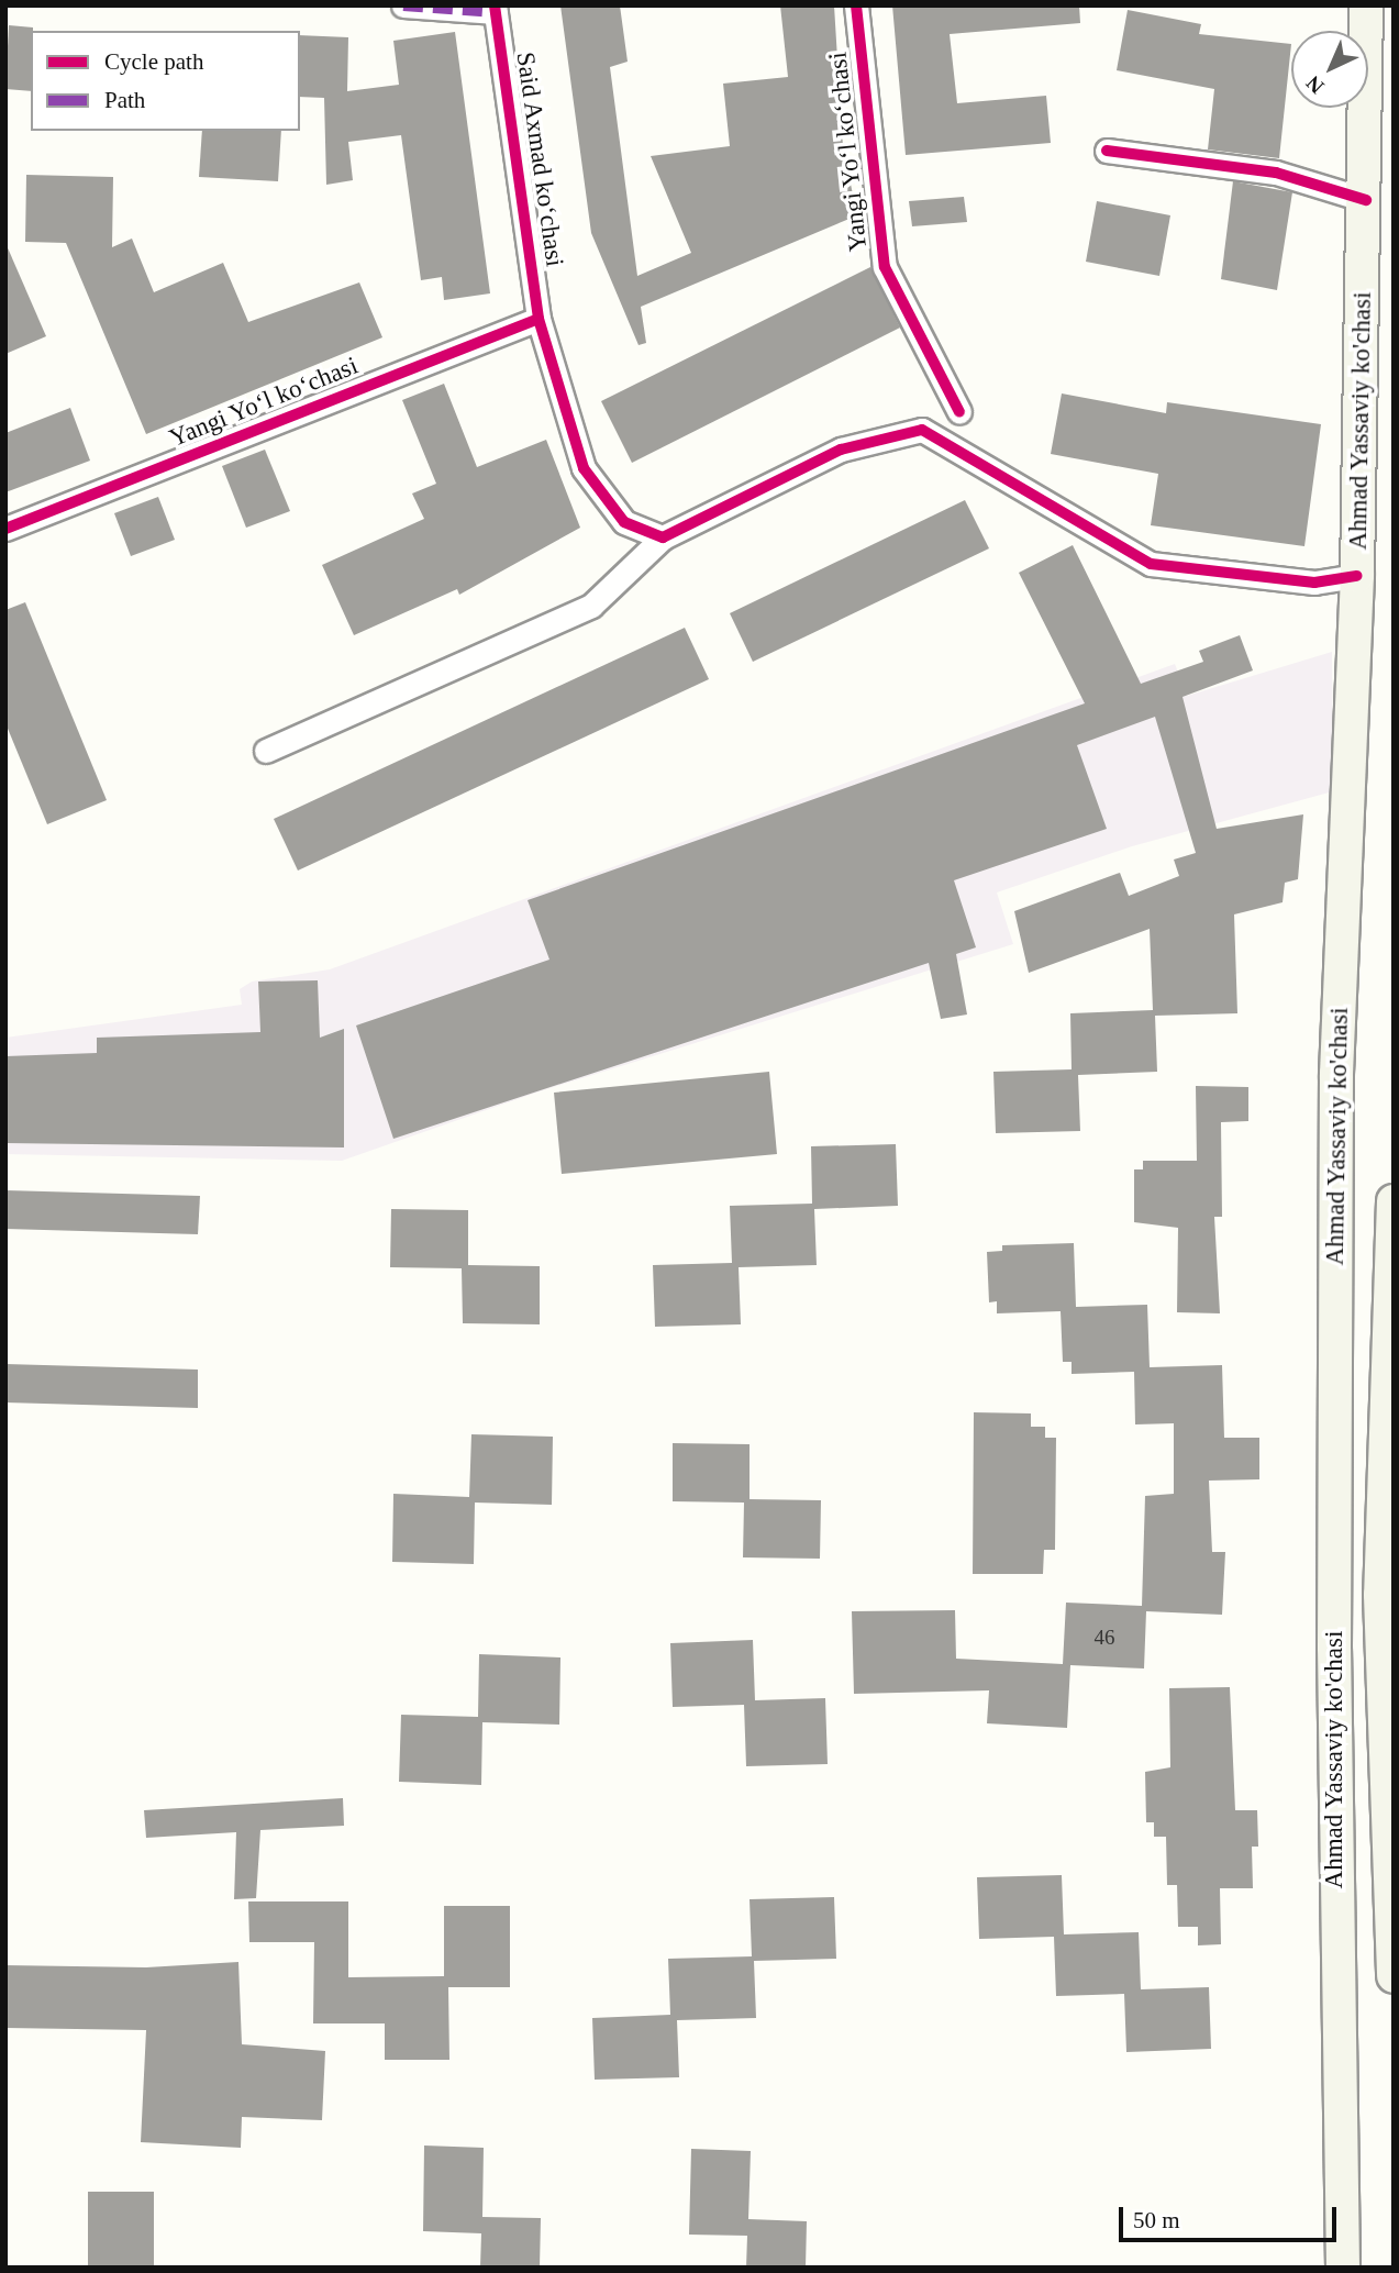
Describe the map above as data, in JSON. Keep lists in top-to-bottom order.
{
  "streets": {
    "main road": ["Ahmad Yassaviy ko'chasi"],
    "street": ["Yangi Yoʻl koʻchasi", "Said Axmad koʻchasi"]
  },
  "crossings": [
    ["Yangi Yoʻl koʻchasi", "Said Axmad koʻchasi"]
  ],
  "house_numbers": ["46"],
  "legend": ["Cycle path", "Path"],
  "scale_bar": "50 m",
  "north": "bottom left"
}
